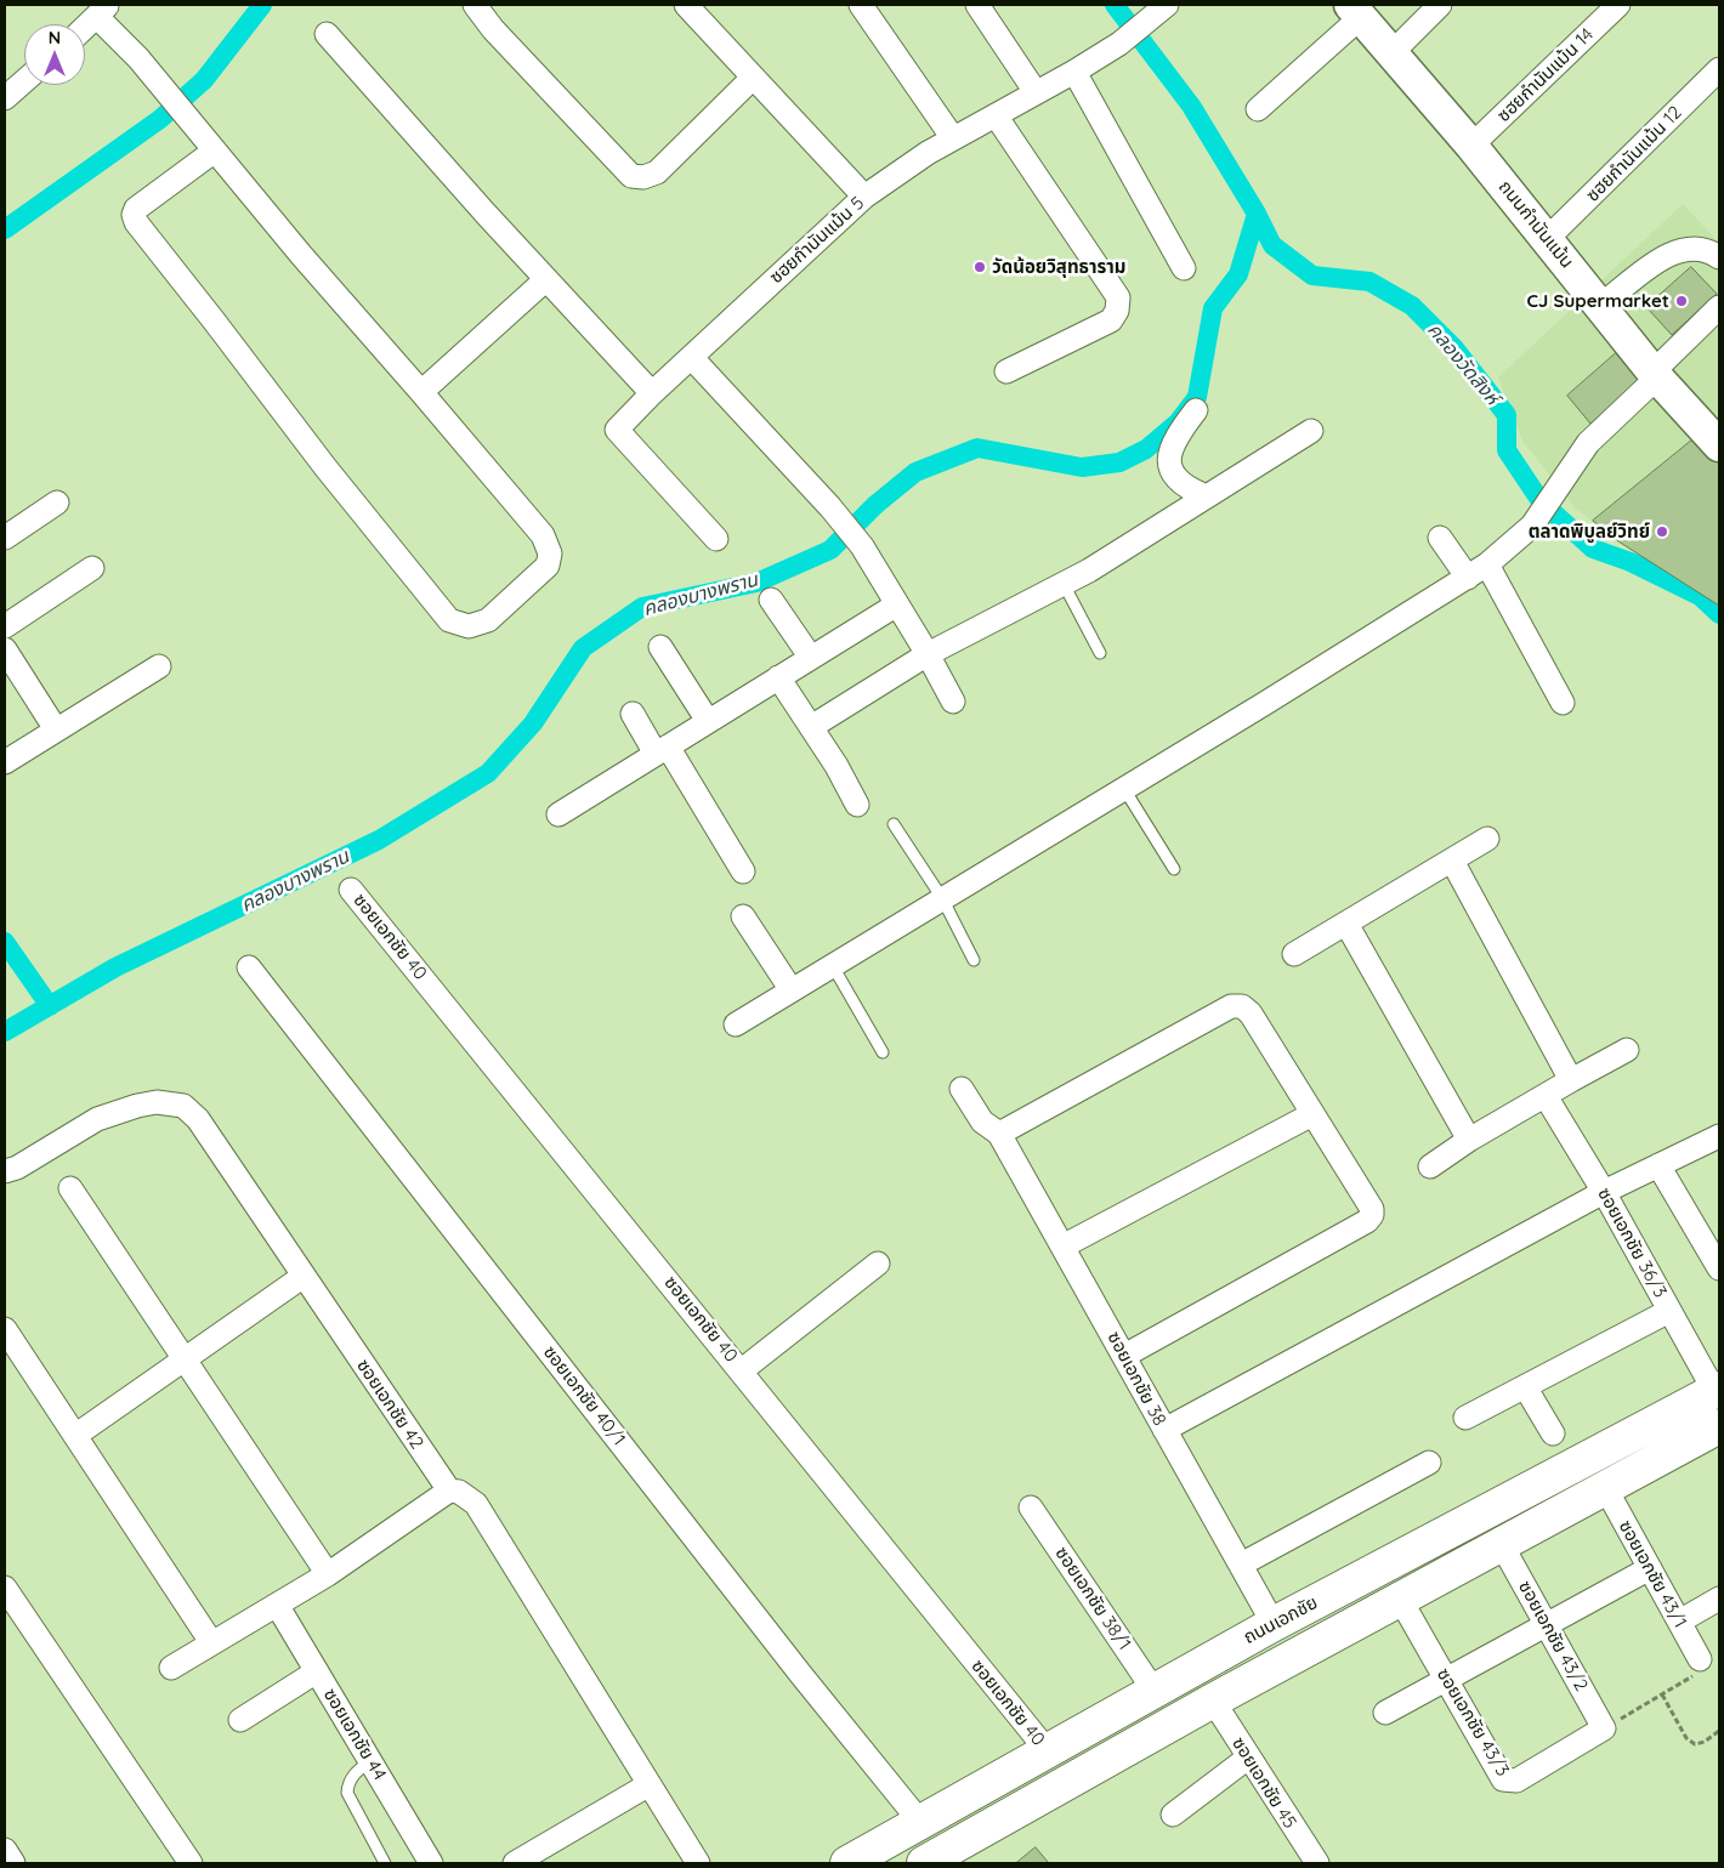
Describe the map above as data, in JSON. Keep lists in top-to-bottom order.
{
  "streets": {
    "main road": ["ถนนเอกชัย"],
    "street": [
      "ซฮยกำนันแม้น 14",
      "ซฮยกำนันแม้น 12",
      "ถนนกำนันแม้น",
      "ซฮยกำนันแม้น 5",
      "ซอยเอกชัย 40",
      "ซอยเอกชัย 36/3",
      "ซอยเอกชัย 38",
      "ซอยเอกชัย 40/1",
      "ซอยเอกชัย 42",
      "ซอยเอกชัย 43/1",
      "ซอยเอกชัย 38/1",
      "ซอยเอกชัย 43/2",
      "ซอยเอกชัย 43/3",
      "ซอยเอกชัย 44",
      "ซอยเอกชัย 45"
    ]
  },
  "crossings": [
    ["ซฮยกำนันแม้น 14", "ถนนกำนันแม้น"],
    ["ซฮยกำนันแม้น 12", "ถนนกำนันแม้น"],
    ["ซอยเอกชัย 40", "ถนนเอกชัย"],
    ["ซอยเอกชัย 36/3", "ถนนเอกชัย"],
    ["ซอยเอกชัย 38", "ถนนเอกชัย"],
    ["ซอยเอกชัย 40/1", "ถนนเอกชัย"],
    ["ซอยเอกชัย 43/1", "ถนนเอกชัย"],
    ["ซอยเอกชัย 38/1", "ถนนเอกชัย"],
    ["ถนนเอกชัย", "ซอยเอกชัย 43/2"],
    ["ถนนเอกชัย", "ซอยเอกชัย 43/3"],
    ["ถนนเอกชัย", "ซอยเอกชัย 45"],
    ["ซอยเอกชัย 43/2", "ซอยเอกชัย 43/3"]
  ],
  "water": ["คลองวัดสิงห์", "คลองบางพราน"],
  "places": ["วัดน้อยวิสุทธาราม", "CJ Supermarket", "ตลาดพิบูลย์วิทย์"],
  "north": "top"
}
